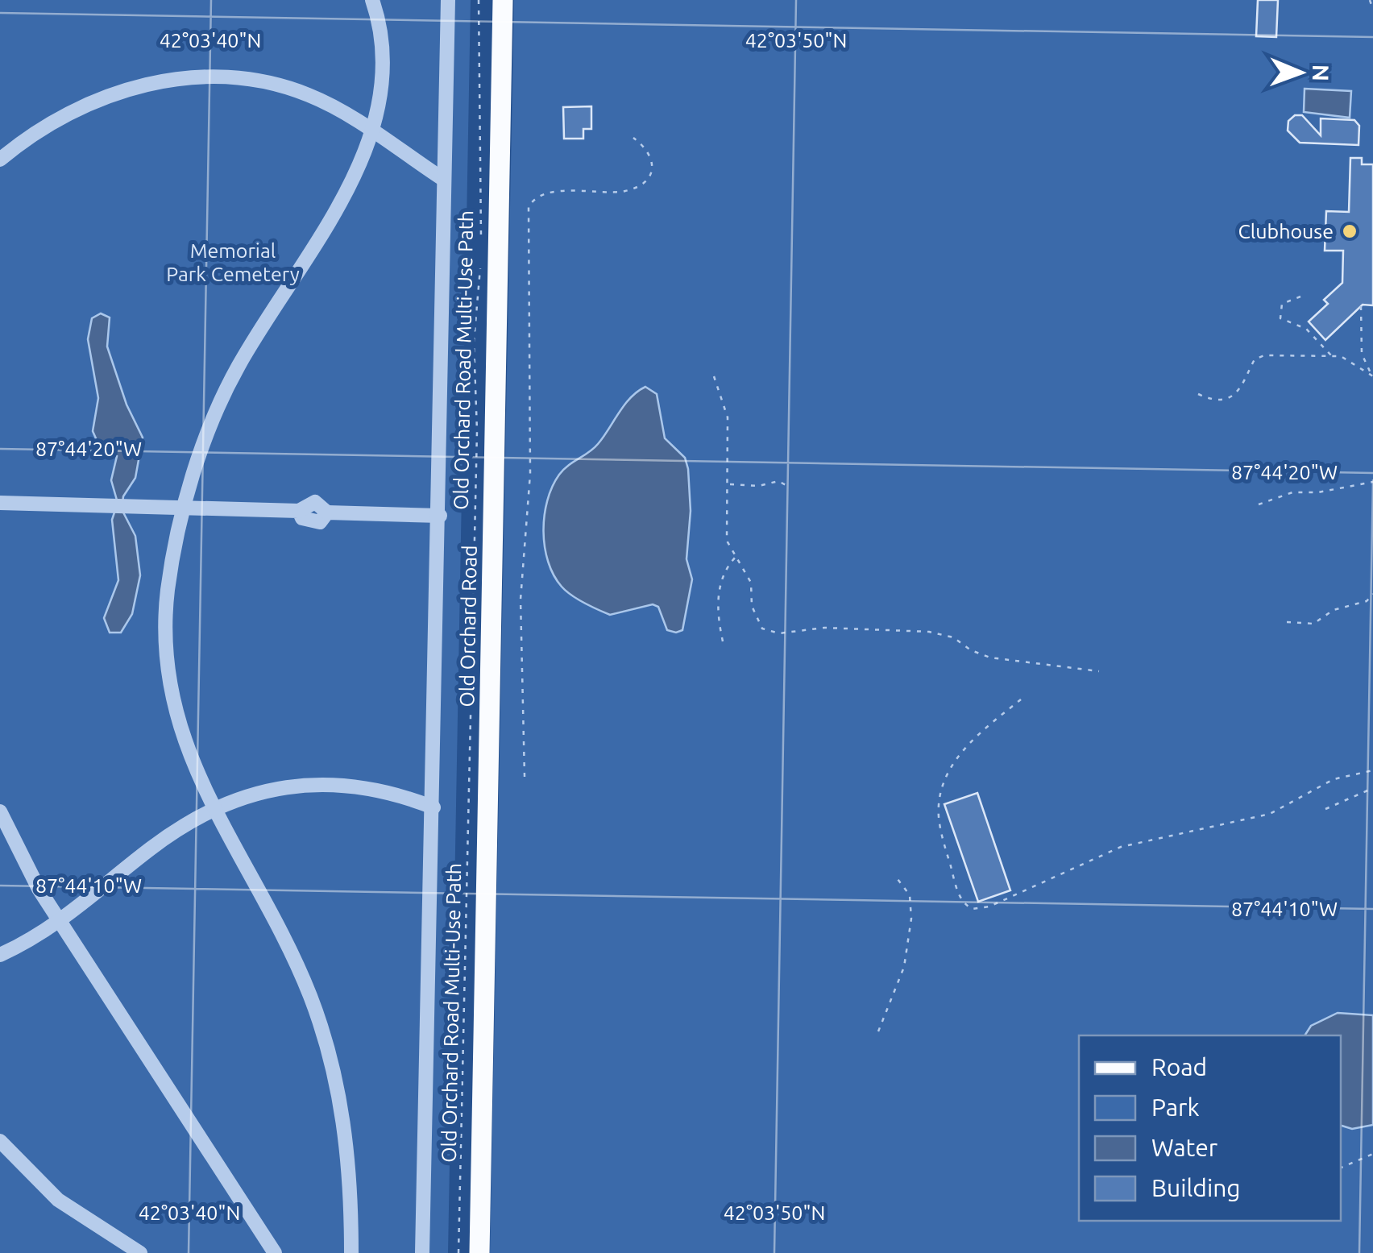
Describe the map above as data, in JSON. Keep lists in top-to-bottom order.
{
  "streets": {
    "main road": ["Old Orchard Road"],
    "path": ["Old Orchard Road Multi-Use Path"]
  },
  "parks": ["Memorial Park Cemetery"],
  "places": ["Clubhouse"],
  "legend": [
    "Road",
    "Park",
    "Water",
    "Building"
  ],
  "north": "right",
  "coordinates": [
    "42°03'40\"N",
    "42°03'50\"N",
    "87°44'20\"W",
    "87°44'10\"W"
  ]
}
